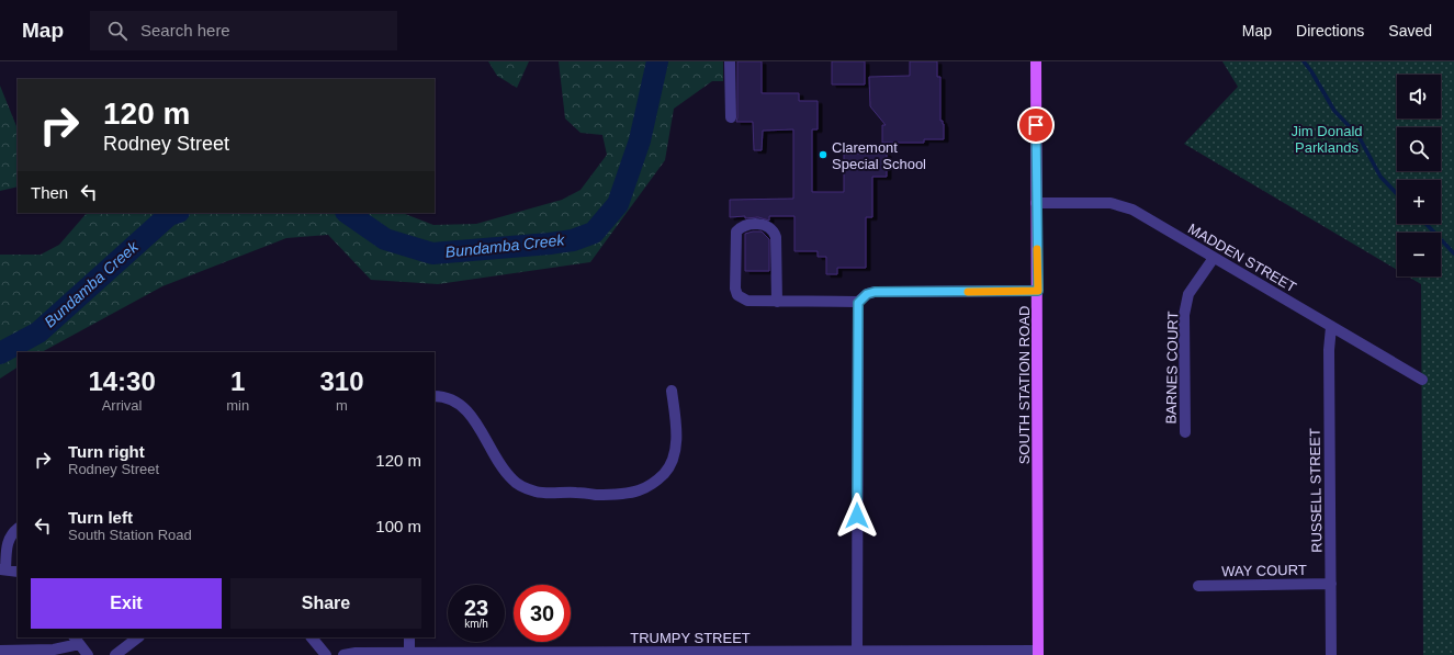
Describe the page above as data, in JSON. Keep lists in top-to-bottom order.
{
  "streets": {
    "main road": ["SOUTH STATION ROAD"],
    "street": [
      "MADDEN STREET",
      "BARNES COURT",
      "RUSSELL STREET",
      "WAY COURT",
      "TRUMPY STREET"
    ]
  },
  "crossings": [
    ["MADDEN STREET", "BARNES COURT"],
    ["MADDEN STREET", "SOUTH STATION ROAD"],
    ["MADDEN STREET", "RUSSELL STREET"],
    ["SOUTH STATION ROAD", "TRUMPY STREET"],
    ["RUSSELL STREET", "WAY COURT"]
  ],
  "water": ["Bundamba Creek"],
  "parks": ["Jim Donald Parklands"],
  "places": ["Claremont Special School"],
  "page": {
    "header": "Map",
    "search": "Search here",
    "nav": ["Map", "Directions", "Saved"],
    "map_buttons": ["+", "−"],
    "turn": ["120 m", "Rodney Street"],
    "then": "Then",
    "eta": [
      "14:30",
      "Arrival",
      "1",
      "min",
      "310",
      "m"
    ],
    "list": [
      {
        "name": "Turn right",
        "note": "Rodney Street",
        "value": "120 m"
      },
      {
        "name": "Turn left",
        "note": "South Station Road",
        "value": "100 m"
      }
    ],
    "buttons": ["Exit", "Share"],
    "speed": "23 km/h",
    "limit": "30"
  }
}
